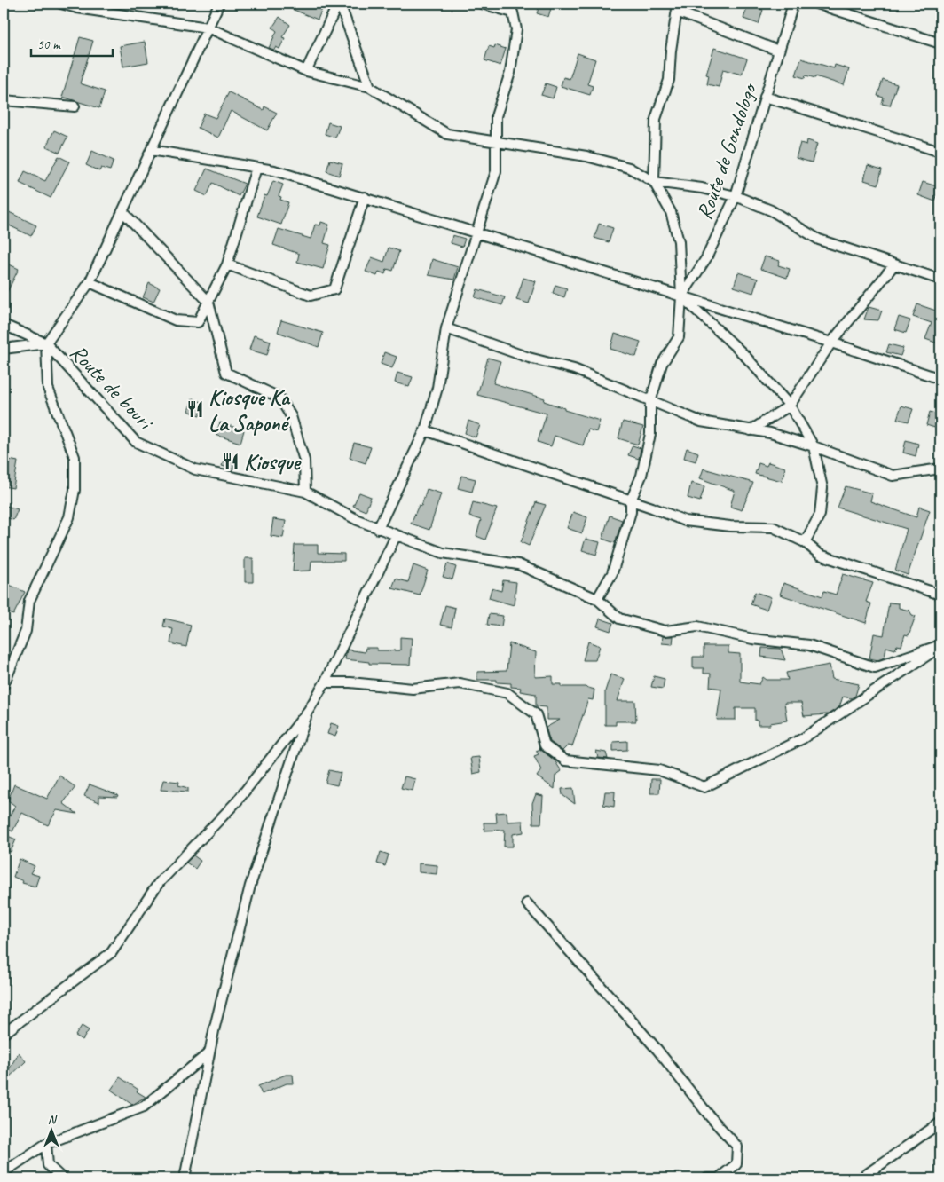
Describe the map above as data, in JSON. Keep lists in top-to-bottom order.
{
  "streets": {
    "street": ["Route de Gondologo", "Route de bouri"]
  },
  "places": {
    "restaurant": ["Kiosque Ka La Saponé", "Kiosque"]
  },
  "scale_bar": "50 m",
  "north": "top"
}
